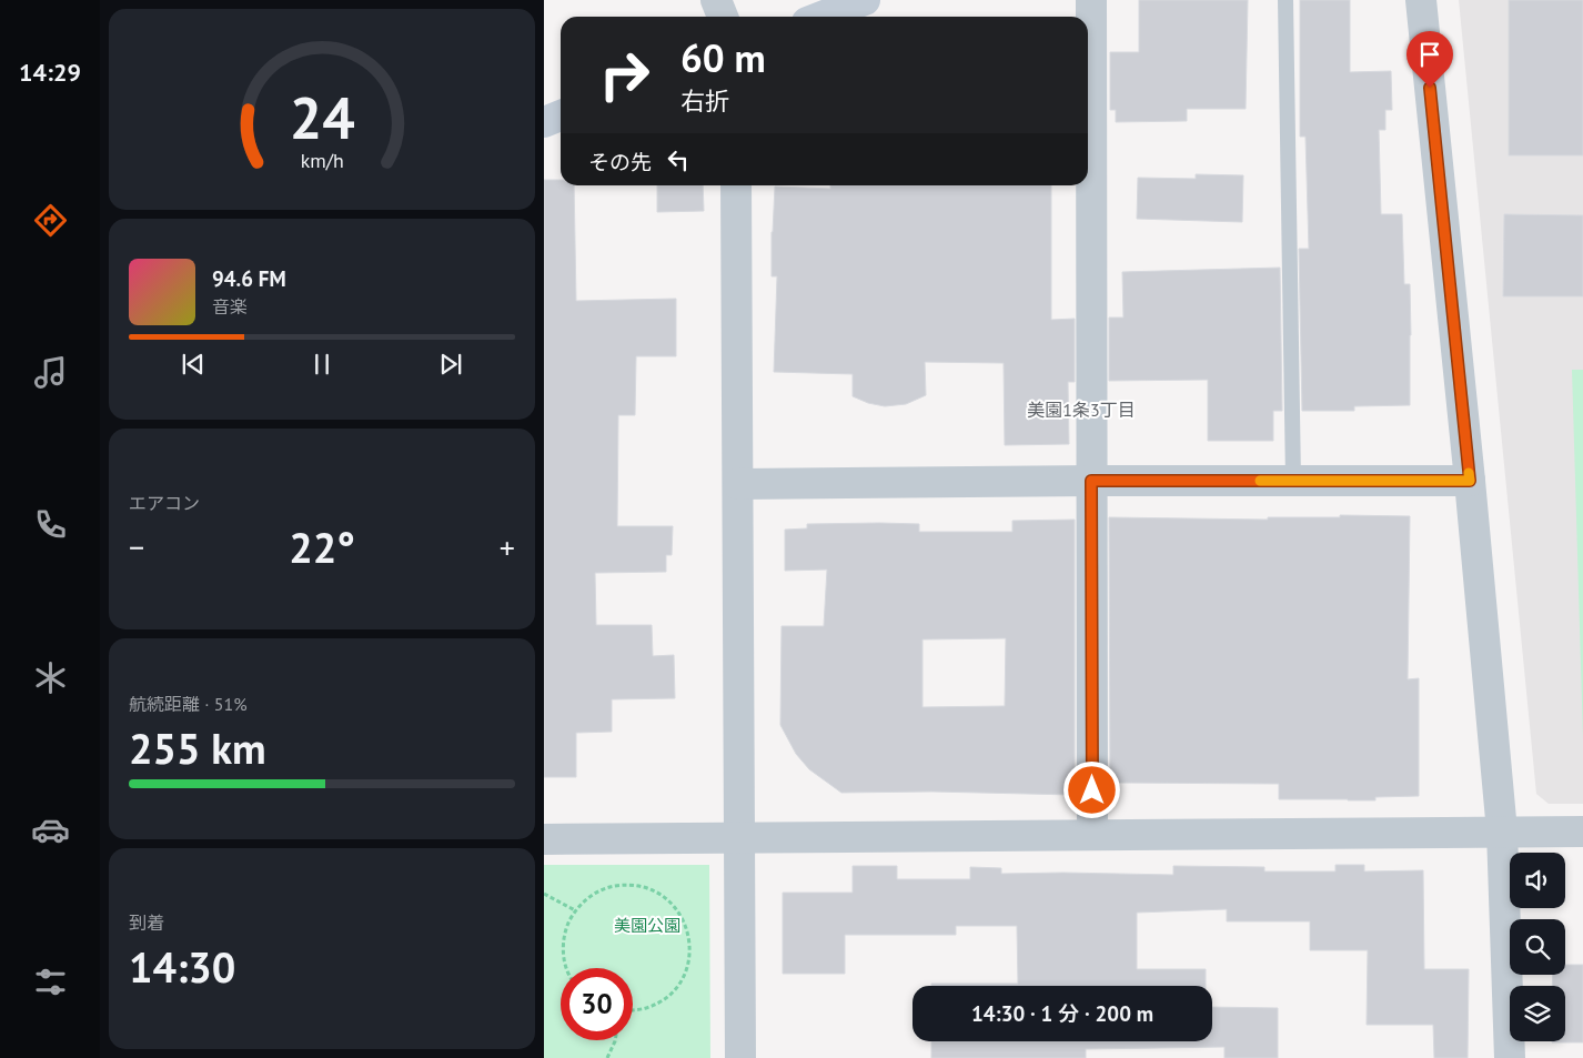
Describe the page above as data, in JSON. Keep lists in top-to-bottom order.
{
  "districts": ["美園1条3丁目"],
  "parks": ["美園公園"],
  "page": {
    "tabs": "14:29",
    "turn": ["60 m", "右折"],
    "then": "その先",
    "song": ["94.6 FM", "音楽"],
    "tile": [
      "エアコン",
      ["航続距離 · 51%", "255 km"],
      ["到着", "14:30"]
    ],
    "heat": ["−", "22°", "+"],
    "limit": "30",
    "trip": "14:30 · 1 分 · 200 m",
    "gauge": ["24", "km/h"]
  }
}
